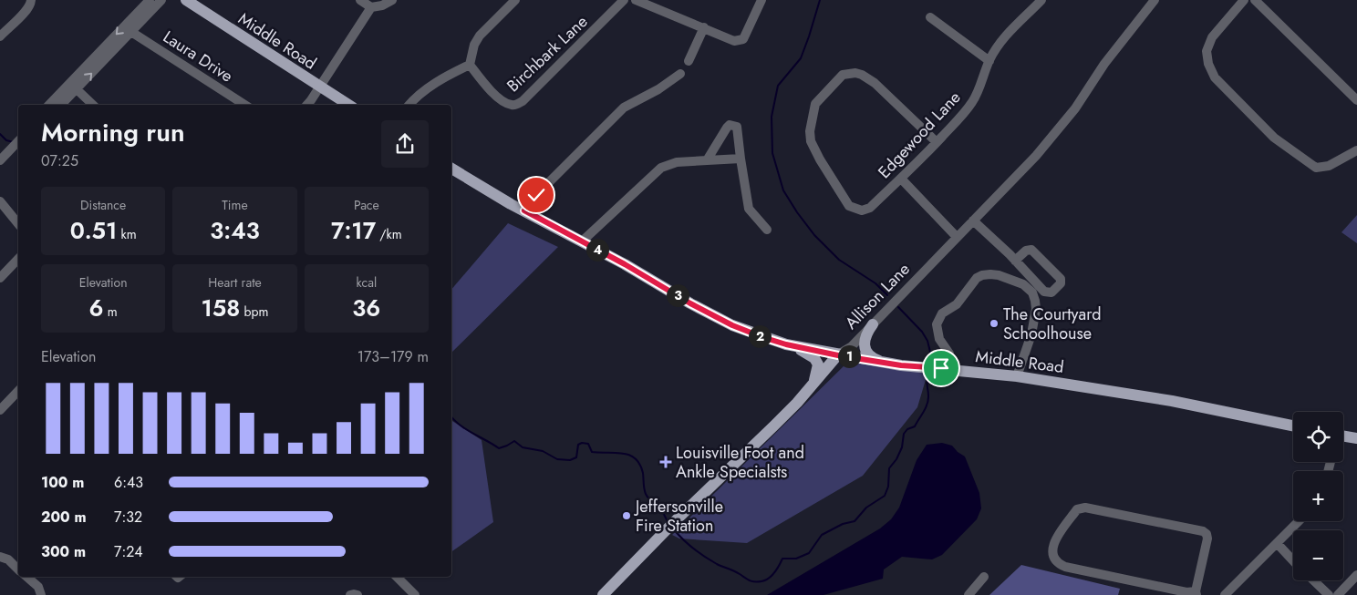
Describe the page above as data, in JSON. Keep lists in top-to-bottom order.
{
  "streets": {
    "main road": ["Middle Road", "Allison Lane"],
    "street": ["Birchbark Lane", "Laura Drive", "Edgewood Lane"]
  },
  "crossings": [
    ["Middle Road", "Allison Lane"]
  ],
  "places": {
    "other": ["The Courtyard Schoolhouse", "Jeffersonville Fire Station"],
    "health": ["Louisville Foot and Ankle Specialsts"]
  },
  "page": {
    "heading": ["Morning run", "07:25"],
    "stats": [
      ["Distance", "0.51 km"],
      ["Time", "3:43"],
      ["Pace", "7:17 /km"],
      ["Elevation", "6 m"],
      ["Heart rate", "158 bpm"],
      ["kcal", "36"]
    ],
    "pins": [
      "4",
      "3",
      "2",
      "1"
    ],
    "chart": ["Elevation", "173–179 m"],
    "map_buttons": ["+", "−"],
    "list": [
      {
        "name": "100 m",
        "note": "6:43"
      },
      {
        "name": "200 m",
        "note": "7:32"
      },
      {
        "name": "300 m",
        "note": "7:24"
      }
    ]
  }
}
